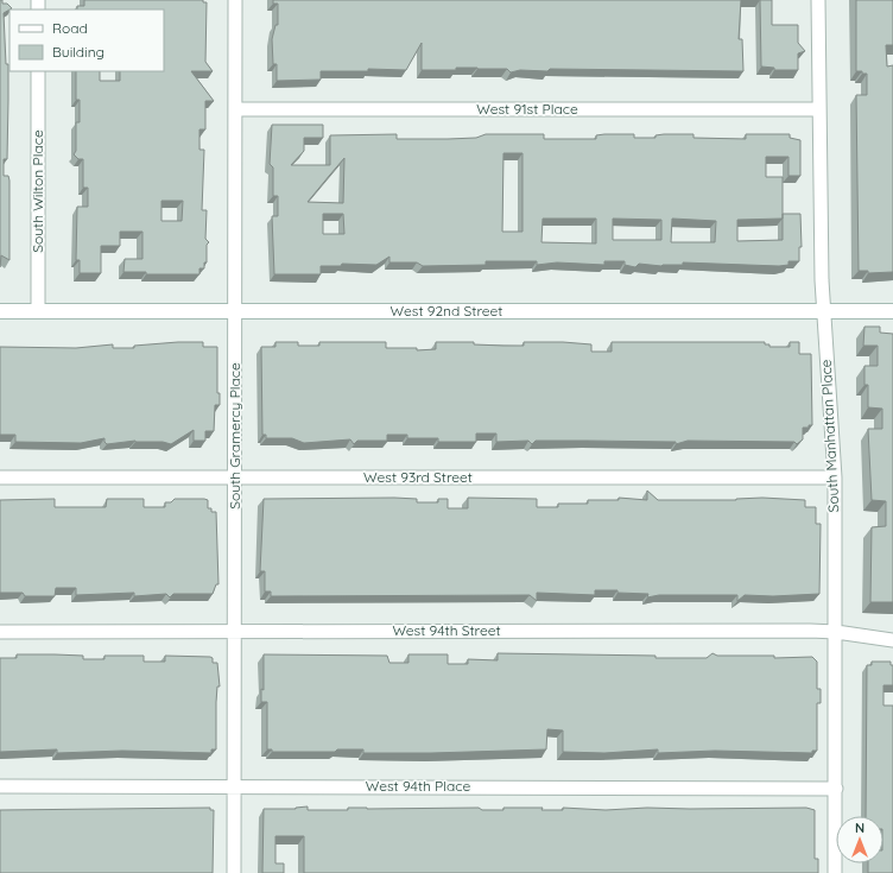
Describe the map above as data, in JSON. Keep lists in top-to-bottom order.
{
  "streets": {
    "street": [
      "West 91st Place",
      "South Wilton Place",
      "West 92nd Street",
      "South Gramercy Place",
      "South Manhattan Place",
      "West 93rd Street",
      "West 94th Street",
      "West 94th Place"
    ]
  },
  "crossings": [
    ["West 91st Place", "South Gramercy Place"],
    ["West 91st Place", "South Manhattan Place"],
    ["South Wilton Place", "West 92nd Street"],
    ["West 92nd Street", "South Gramercy Place"],
    ["West 92nd Street", "South Manhattan Place"],
    ["South Gramercy Place", "West 93rd Street"],
    ["South Gramercy Place", "West 94th Street"],
    ["South Gramercy Place", "West 94th Place"],
    ["South Manhattan Place", "West 93rd Street"],
    ["South Manhattan Place", "West 94th Street"],
    ["South Manhattan Place", "West 94th Place"]
  ],
  "legend": ["Road", "Building"],
  "north": "top"
}
